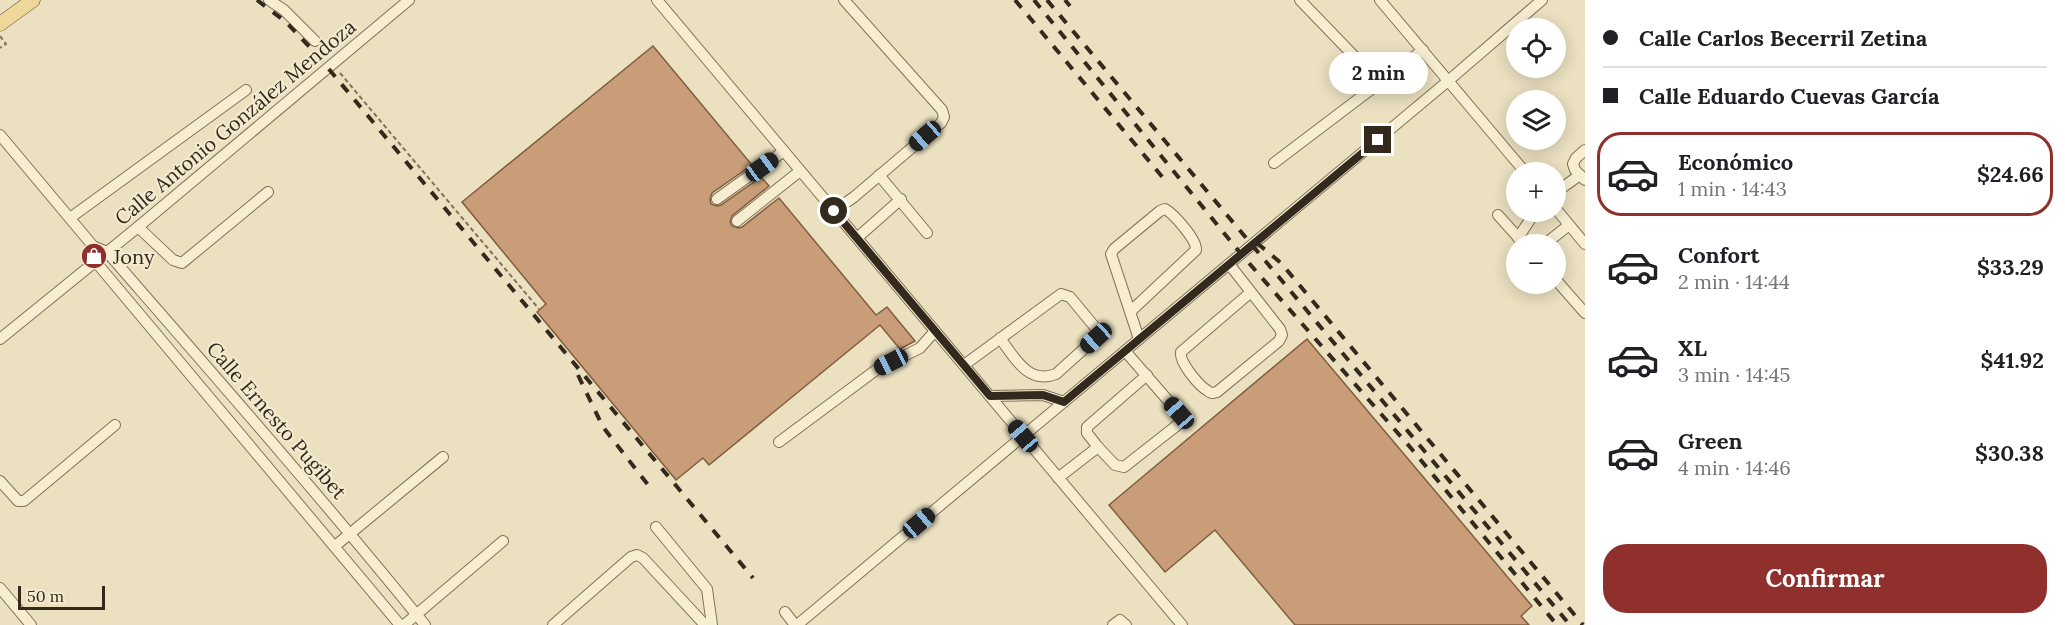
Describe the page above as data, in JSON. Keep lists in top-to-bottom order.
{
  "streets": {
    "street": ["Calle Antonio González Mendoza", "Calle Ernesto Pugibet"]
  },
  "crossings": [
    ["Calle Antonio González Mendoza", "Calle Ernesto Pugibet"]
  ],
  "places": {
    "shop": ["Jony"]
  },
  "scale_bar": "50 m",
  "page": {
    "banner": ["Calle Carlos Becerril Zetina", "Calle Eduardo Cuevas García"],
    "map_buttons": ["+", "−"],
    "bubble": "2 min",
    "list": [
      {
        "name": "Económico",
        "note": "1 min · 14:43",
        "value": "$24.66"
      },
      {
        "name": "Confort",
        "note": "2 min · 14:44",
        "value": "$33.29"
      },
      {
        "name": "XL",
        "note": "3 min · 14:45",
        "value": "$41.92"
      },
      {
        "name": "Green",
        "note": "4 min · 14:46",
        "value": "$30.38"
      }
    ],
    "buttons": "Confirmar",
    "scale": "50 m"
  }
}
